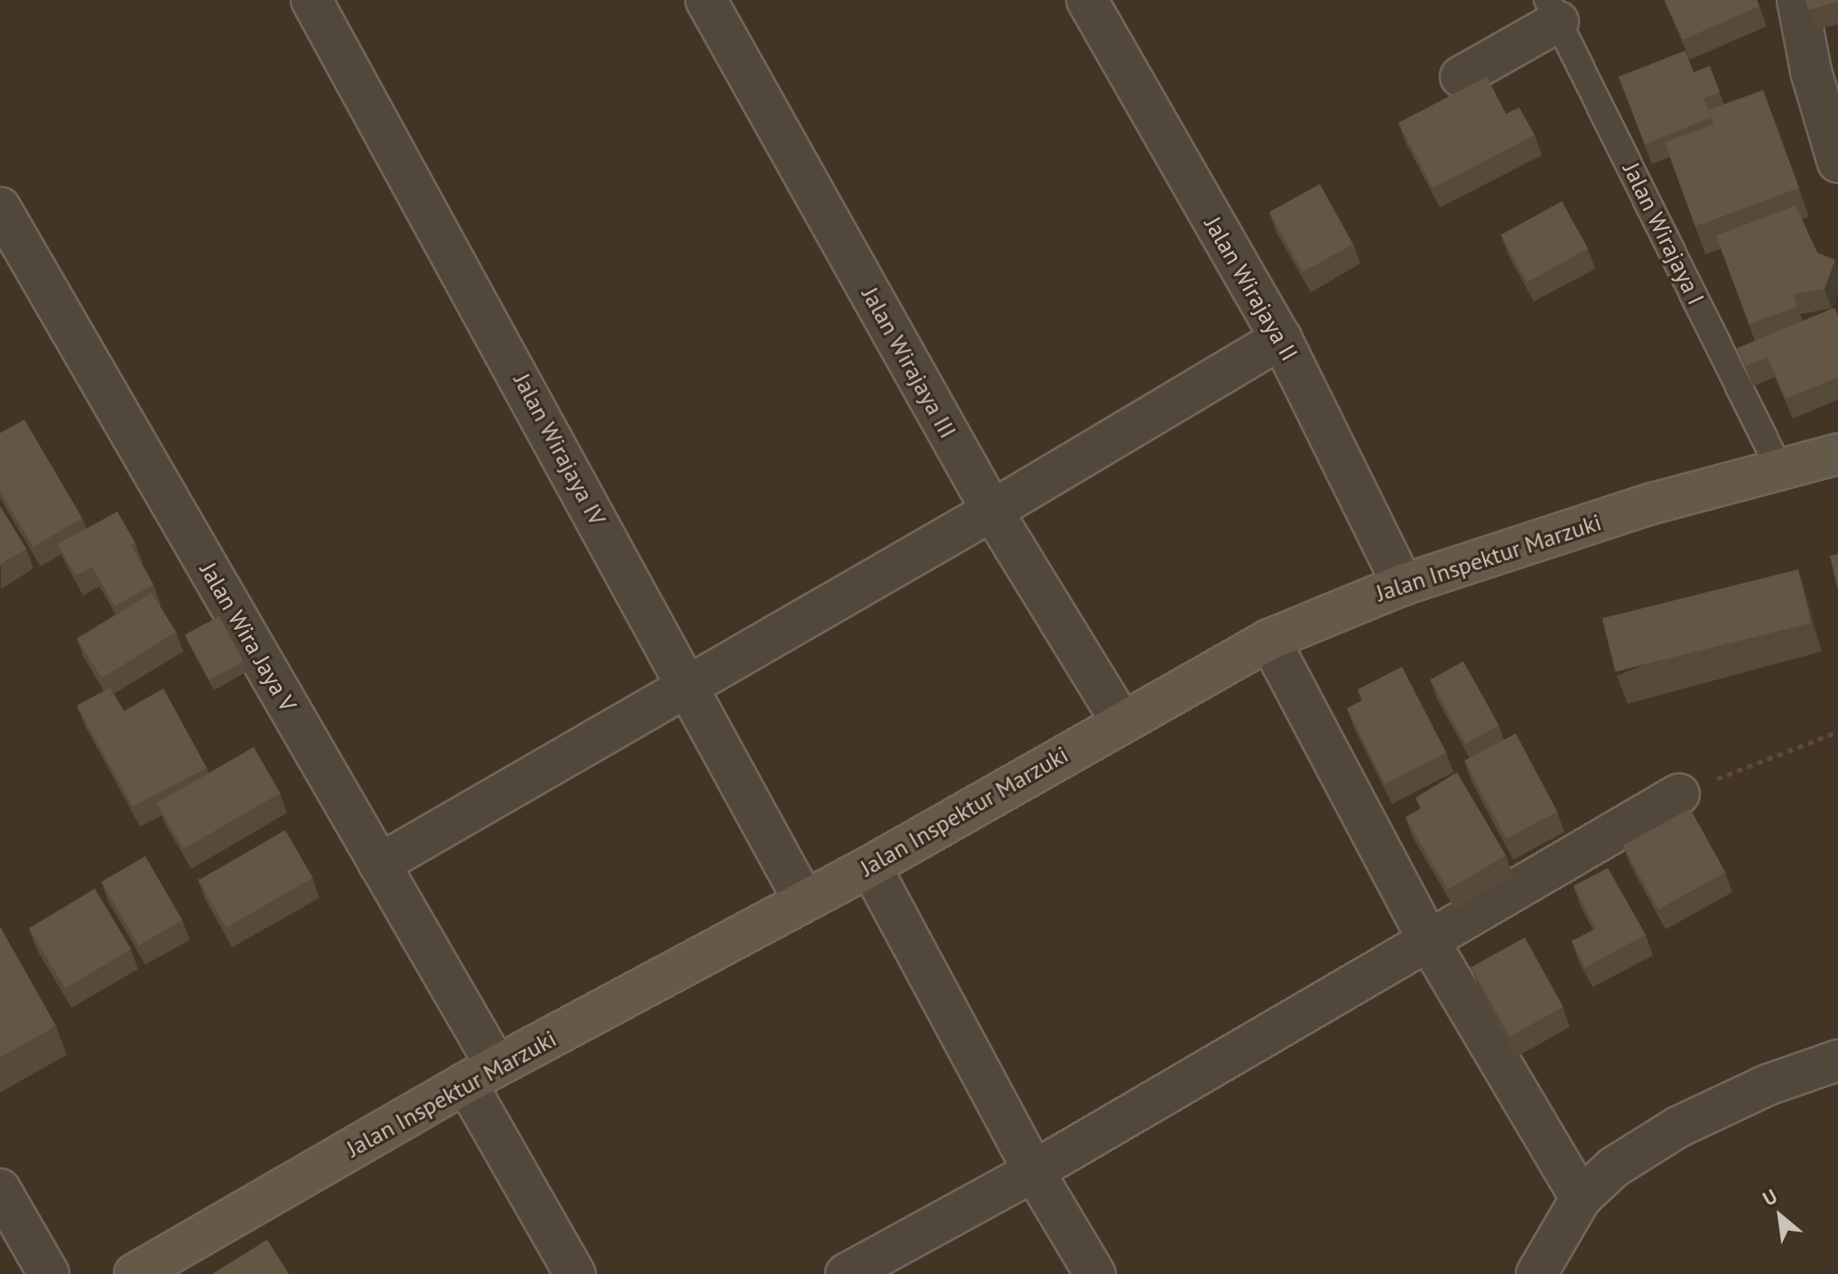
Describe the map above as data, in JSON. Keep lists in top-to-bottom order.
{
  "streets": {
    "street": [
      "Jalan Wirajaya II",
      "Jalan Wirajaya III",
      "Jalan Wirajaya IV",
      "Jalan Inspektur Marzuki",
      "Jalan Wira Jaya V"
    ],
    "lane": ["Jalan Wirajaya I"]
  },
  "crossings": [
    ["Jalan Wirajaya I", "Jalan Inspektur Marzuki"],
    ["Jalan Wirajaya II", "Jalan Inspektur Marzuki"],
    ["Jalan Wirajaya III", "Jalan Inspektur Marzuki"],
    ["Jalan Wirajaya IV", "Jalan Inspektur Marzuki"],
    ["Jalan Inspektur Marzuki", "Jalan Wira Jaya V"]
  ],
  "north": "top left"
}
